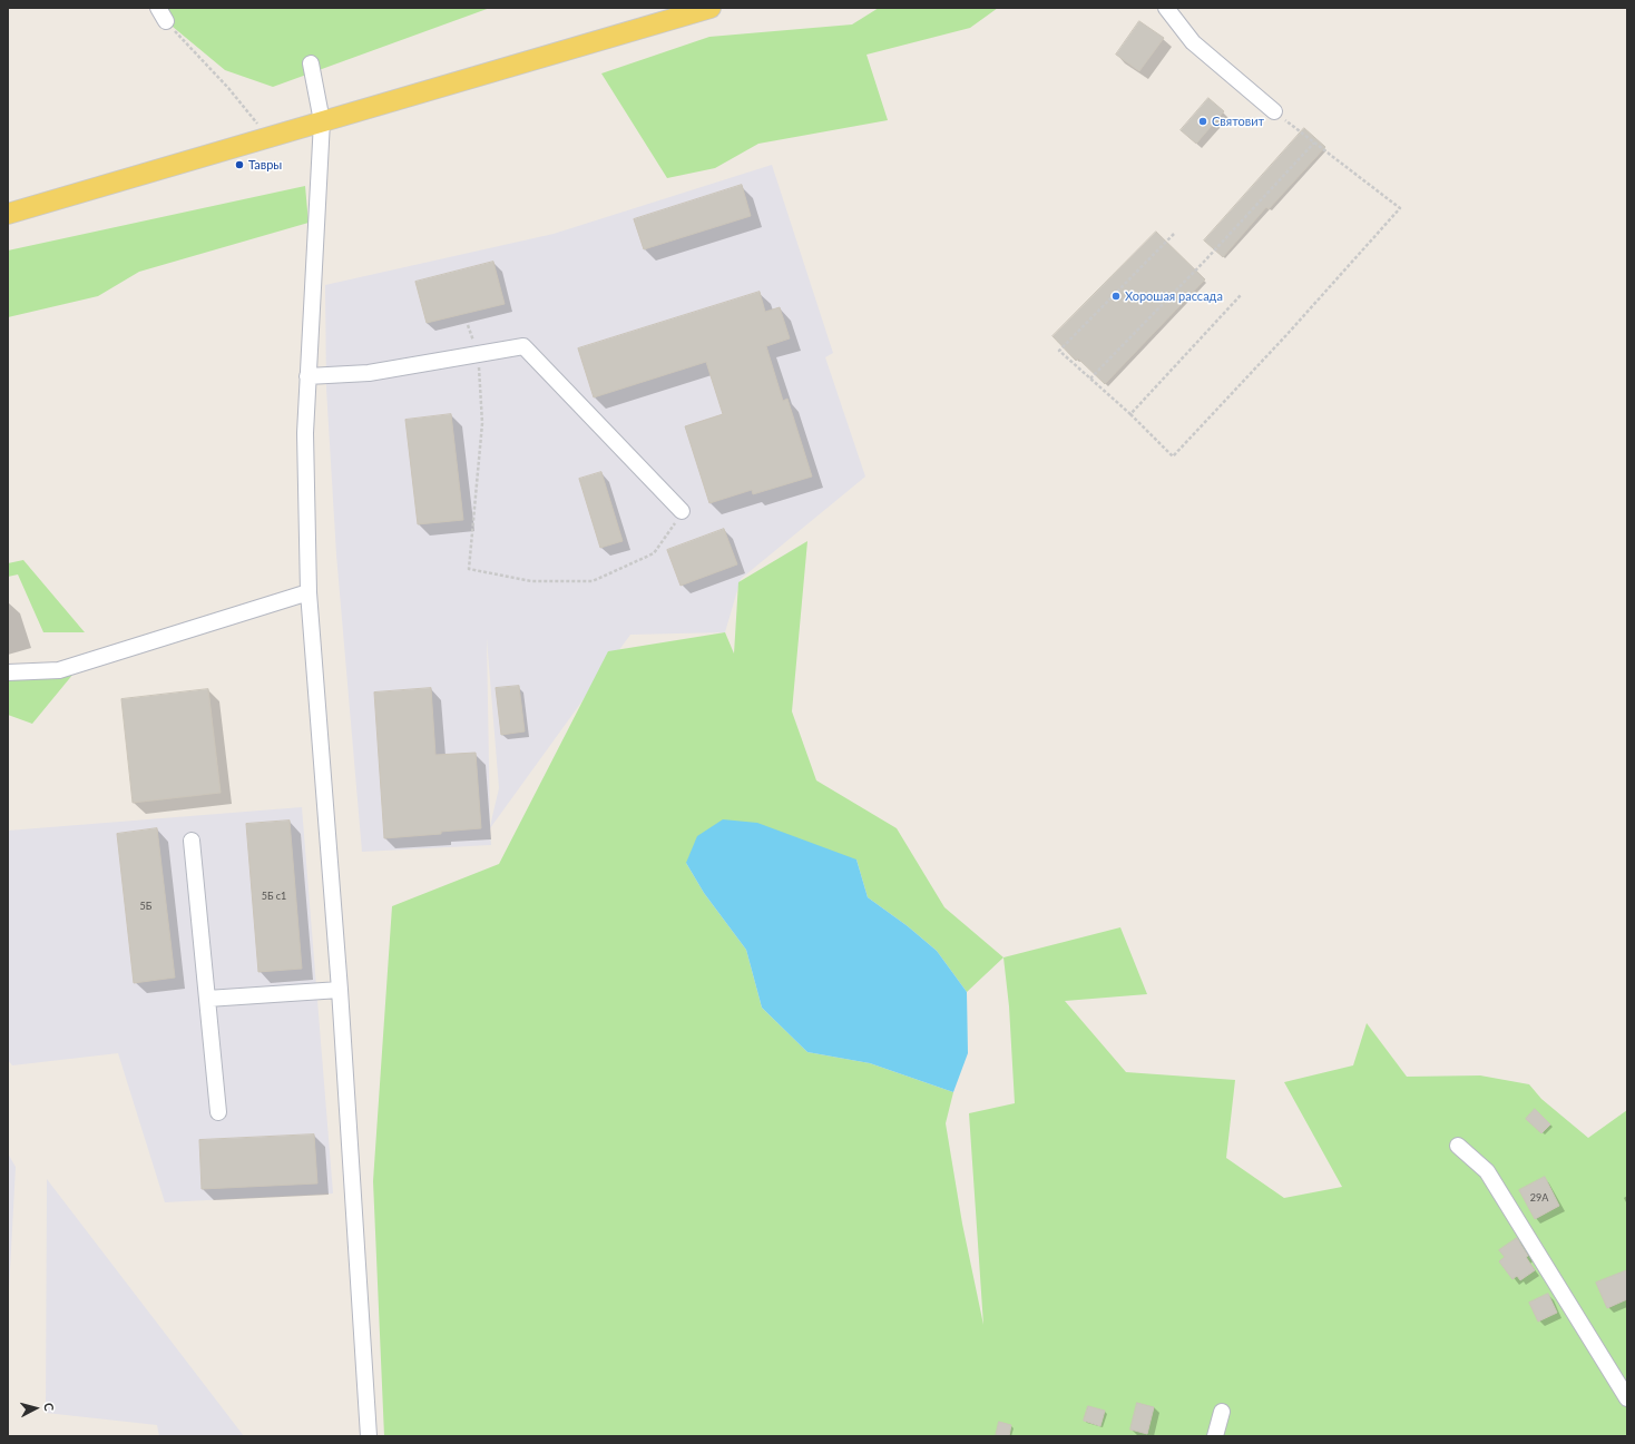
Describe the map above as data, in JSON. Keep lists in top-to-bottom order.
{
  "places": ["Святовит", "Тавры", "Хорошая рассада"],
  "house_numbers": ["5Б с1", "5Б", "29А"],
  "north": "right"
}
